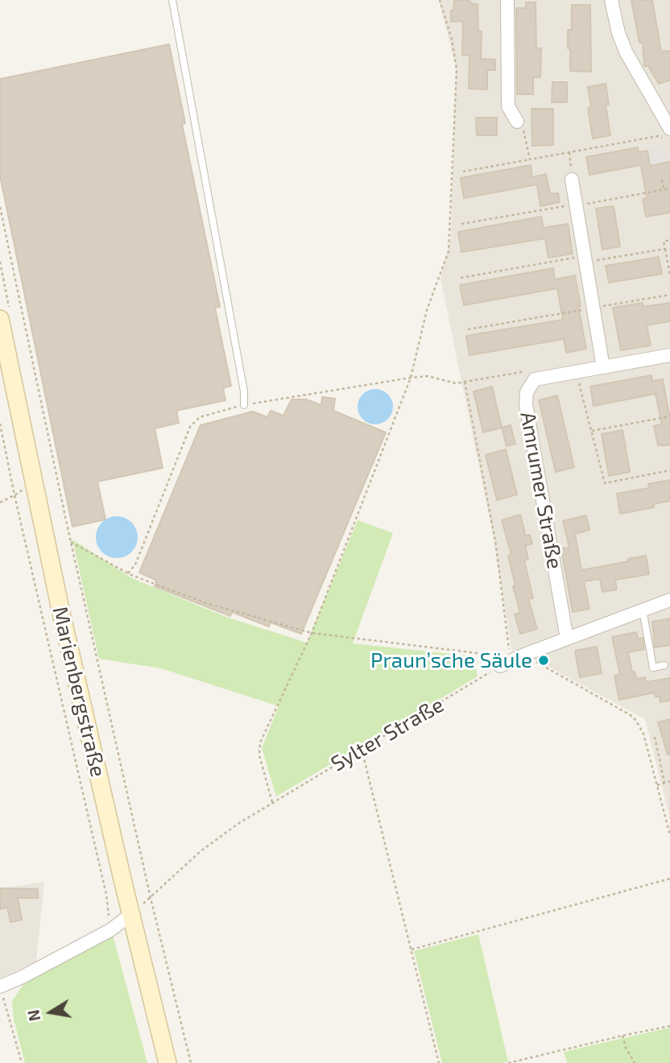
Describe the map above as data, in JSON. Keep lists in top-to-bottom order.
{
  "streets": {
    "main road": ["Marienbergstraße"],
    "street": ["Amrumer Straße"],
    "path": ["Sylter Straße"]
  },
  "crossings": [
    ["Marienbergstraße", "Sylter Straße"]
  ],
  "places": ["Praun’sche Säule"],
  "north": "left"
}
